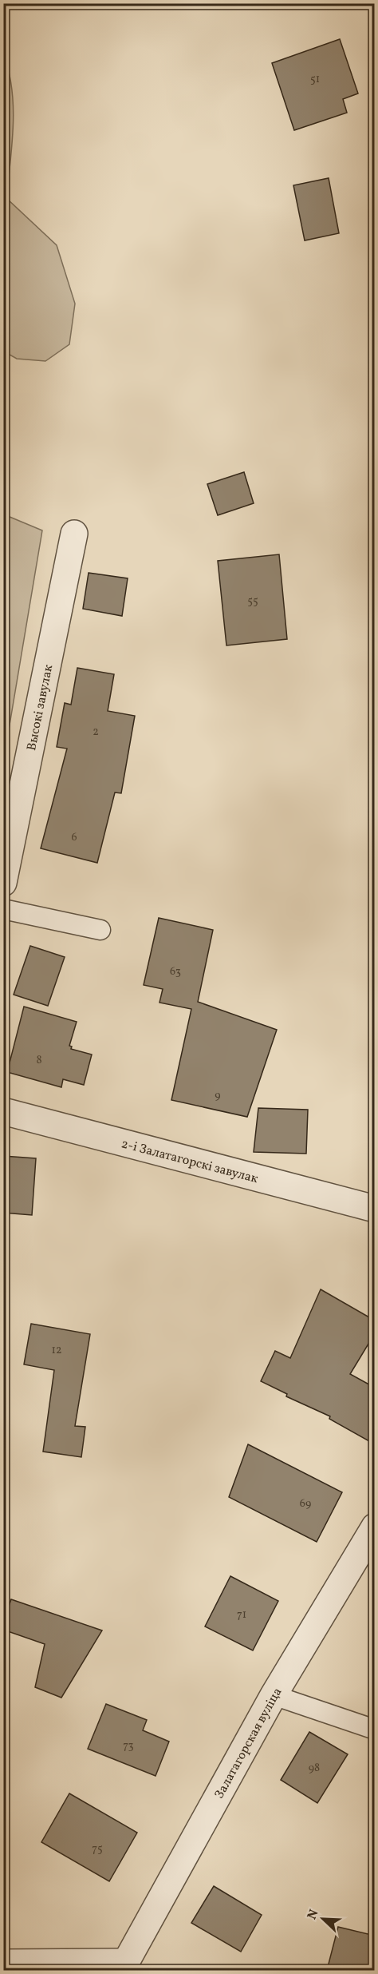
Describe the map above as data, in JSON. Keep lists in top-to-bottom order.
{
  "streets": {
    "street": ["Высокі завулак", "2-і Залатагорскі завулак", "Залатагорская вуліца"]
  },
  "house_numbers": [
    "51",
    "55",
    "2",
    "6",
    "63",
    "8",
    "9",
    "12",
    "69",
    "71",
    "73",
    "98",
    "75"
  ],
  "north": "top left"
}
